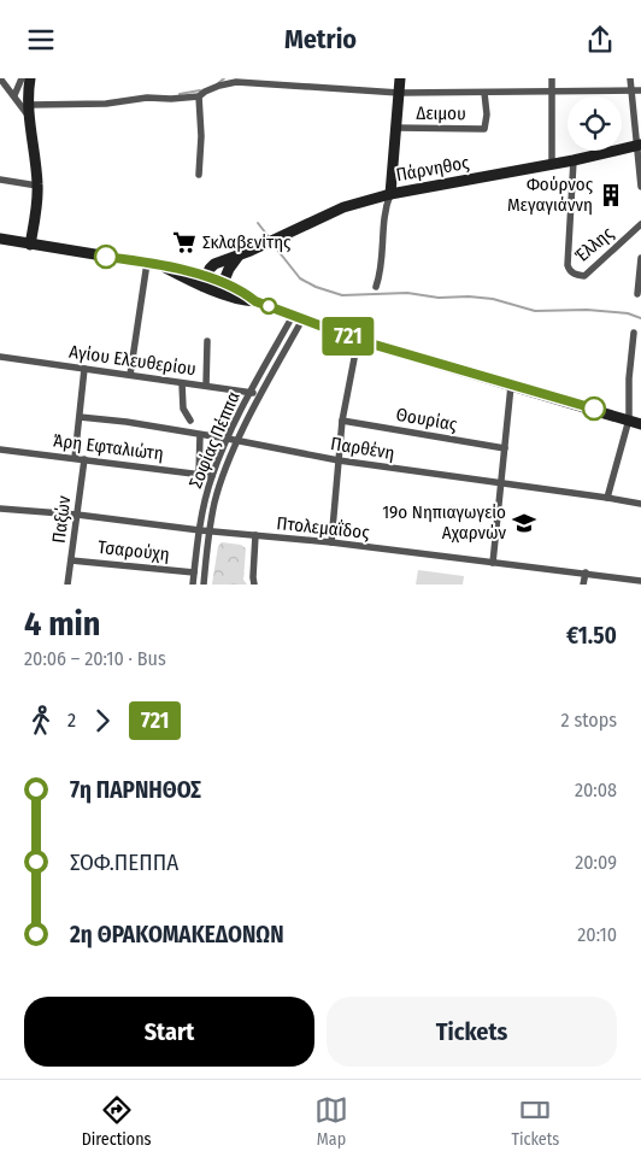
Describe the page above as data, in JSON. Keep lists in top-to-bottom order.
{
  "streets": {
    "main road": ["Πάρνηθος"],
    "street": [
      "Δειμου",
      "Έλλης",
      "Αγίου Ελευθερίου",
      "Θουρίας",
      "Σοφίας Πέππα",
      "Άρη Εφταλιώτη",
      "Παρθένη",
      "Παξών",
      "Πτολεμαΐδος",
      "Τσαρούχη"
    ]
  },
  "crossings": [
    ["Πάρνηθος", "Έλλης"],
    ["Αγίου Ελευθερίου", "Σοφίας Πέππα"],
    ["Σοφίας Πέππα", "Άρη Εφταλιώτη"],
    ["Σοφίας Πέππα", "Παρθένη"],
    ["Σοφίας Πέππα", "Πτολεμαΐδος"],
    ["Σοφίας Πέππα", "Τσαρούχη"],
    ["Άρη Εφταλιώτη", "Παξών"],
    ["Παξών", "Πτολεμαΐδος"],
    ["Παξών", "Τσαρούχη"]
  ],
  "places": {
    "building": ["Φούρνος Μεγαγιάννη"],
    "supermarket": ["Σκλαβενίτης"],
    "school or university": ["19ο Νηπιαγωγείο Αχαρνών"]
  },
  "lines": ["bus line 721"],
  "page": {
    "header": "Metrio",
    "on_map": "721",
    "heading": ["4 min", "20:06 – 20:10 · Bus", "€1.50"],
    "legs": ["2", "721", "2 stops"],
    "list": [
      {
        "name": "7η ΠΑΡΝΗΘΟΣ",
        "value": "20:08"
      },
      {
        "name": "ΣΟΦ.ΠΕΠΠΑ",
        "value": "20:09"
      },
      {
        "name": "2η ΘΡΑΚΟΜΑΚΕΔΟΝΩΝ",
        "value": "20:10"
      }
    ],
    "buttons": ["Start", "Tickets"],
    "tabs": ["Directions", "Map", "Tickets"]
  }
}
